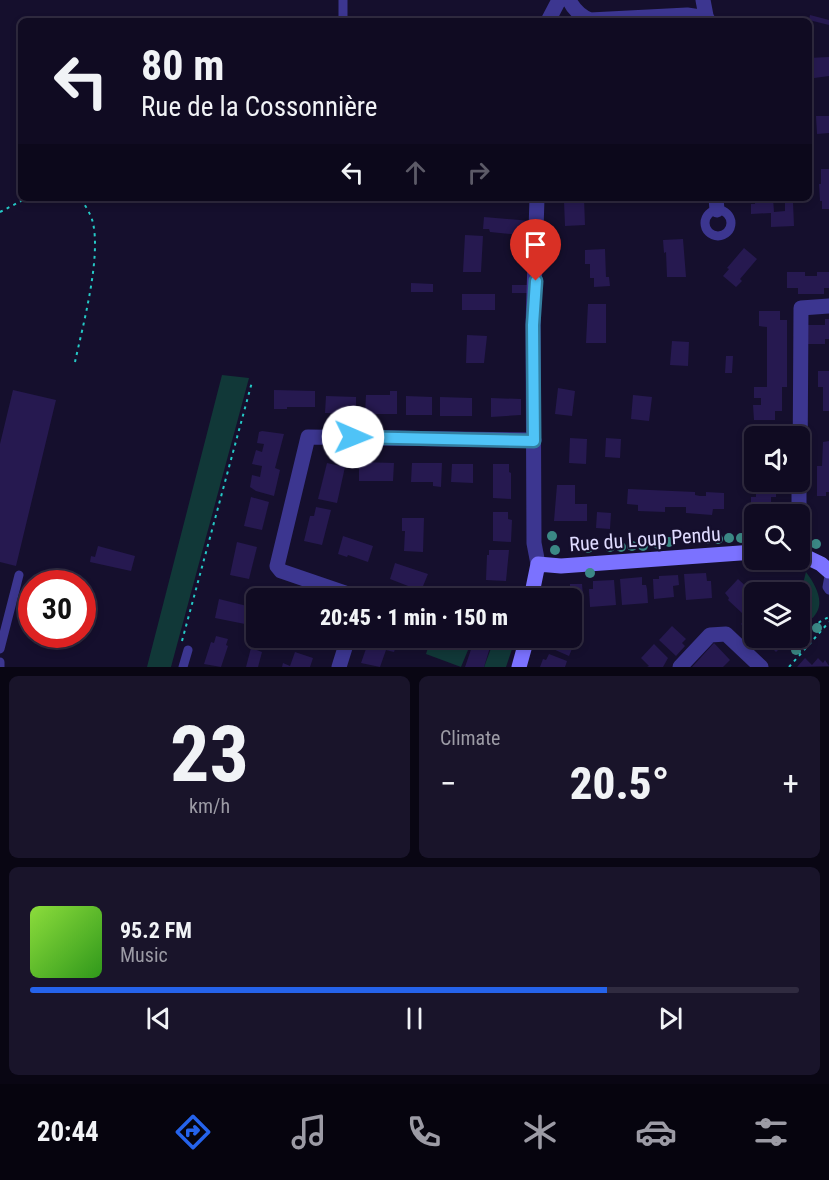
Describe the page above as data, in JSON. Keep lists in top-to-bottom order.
{
  "streets": {
    "street": ["Rue du Loup Pendu"]
  },
  "page": {
    "turn": ["80 m", "Rue de la Cossonnière"],
    "limit": "30",
    "trip": "20:45 · 1 min · 150 m",
    "tile": [
      ["23", "km/h"],
      "Climate"
    ],
    "heat": ["−", "20.5°", "+"],
    "song": ["95.2 FM", "Music"],
    "tabs": "20:44"
  }
}
